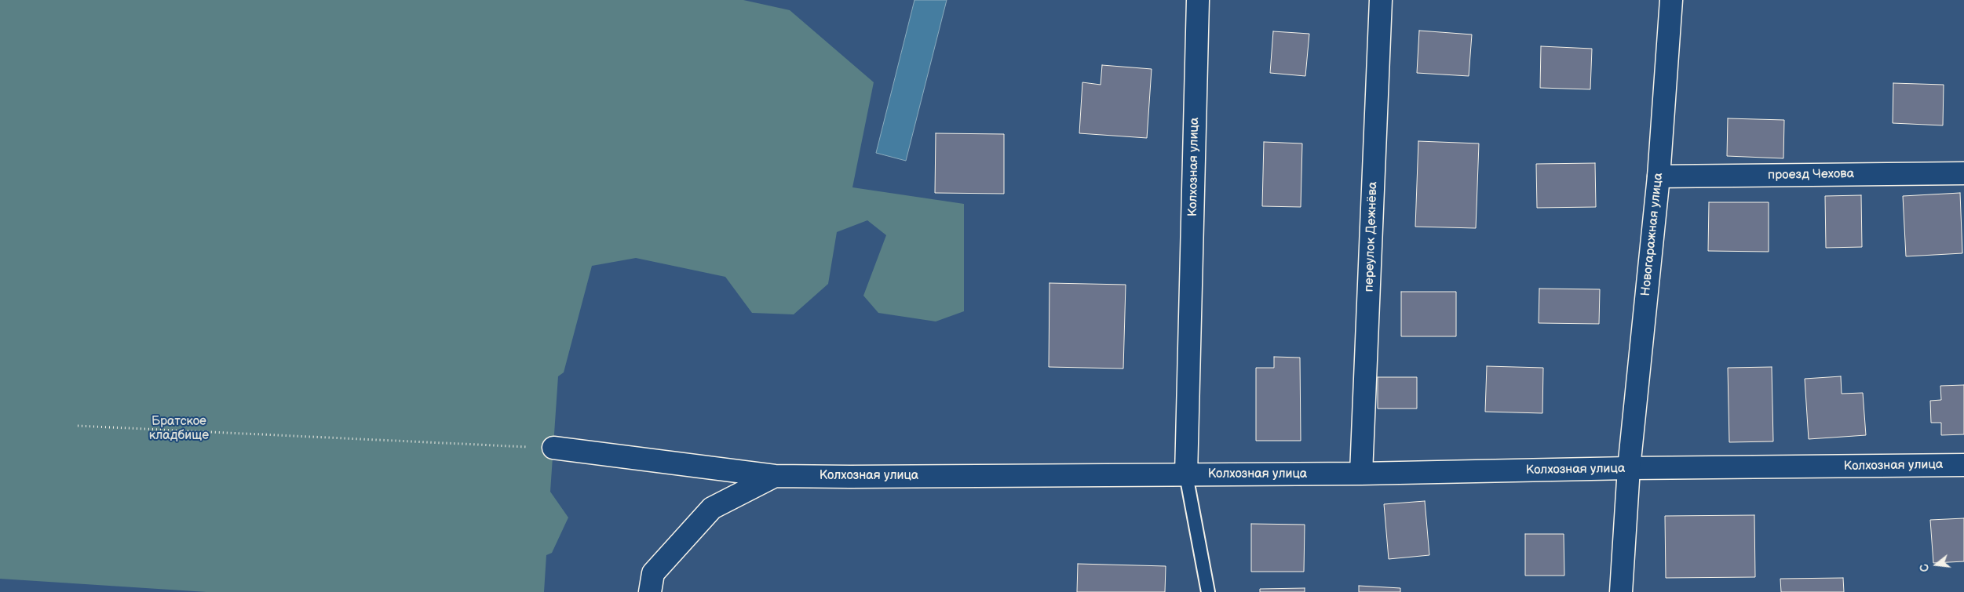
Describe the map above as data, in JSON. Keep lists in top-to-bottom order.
{
  "streets": {
    "street": [
      "Колхозная улица",
      "проезд Чехова",
      "Новогаражная улица",
      "переулок Дежнёва"
    ]
  },
  "crossings": [
    ["Колхозная улица", "Новогаражная улица"],
    ["Колхозная улица", "переулок Дежнёва"],
    ["проезд Чехова", "Новогаражная улица"]
  ],
  "parks": ["Братское кладбище"],
  "north": "left"
}
